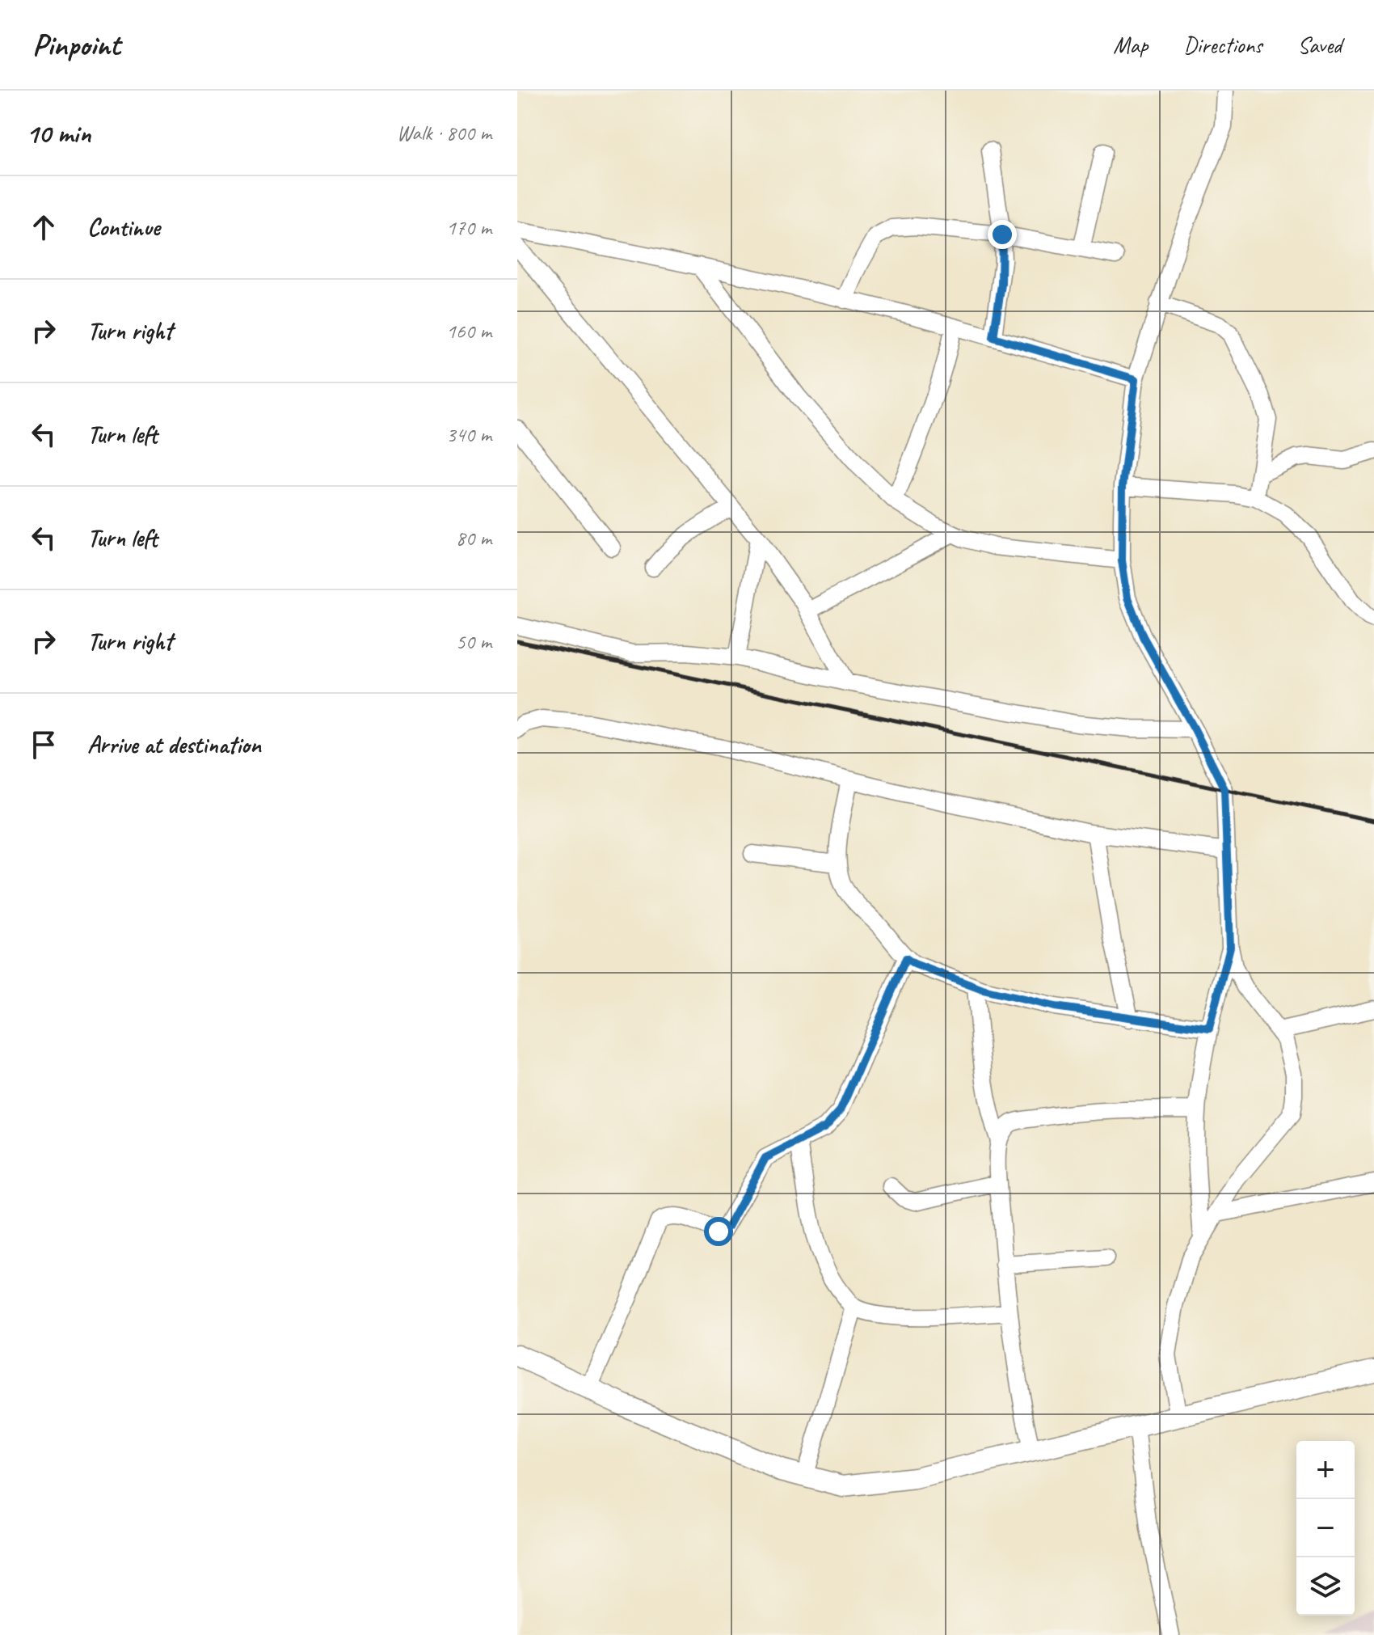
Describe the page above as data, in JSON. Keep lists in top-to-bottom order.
{
  "page": {
    "header": "Pinpoint",
    "nav": ["Map", "Directions", "Saved"],
    "heading": ["10 min", "Walk · 800 m"],
    "list": [
      ["Continue", "170 m"],
      ["Turn right", "160 m"],
      ["Turn left", "340 m"],
      ["Turn left", "80 m"],
      ["Turn right", "50 m"],
      "Arrive at destination"
    ],
    "map_buttons": ["+", "−"]
  }
}
